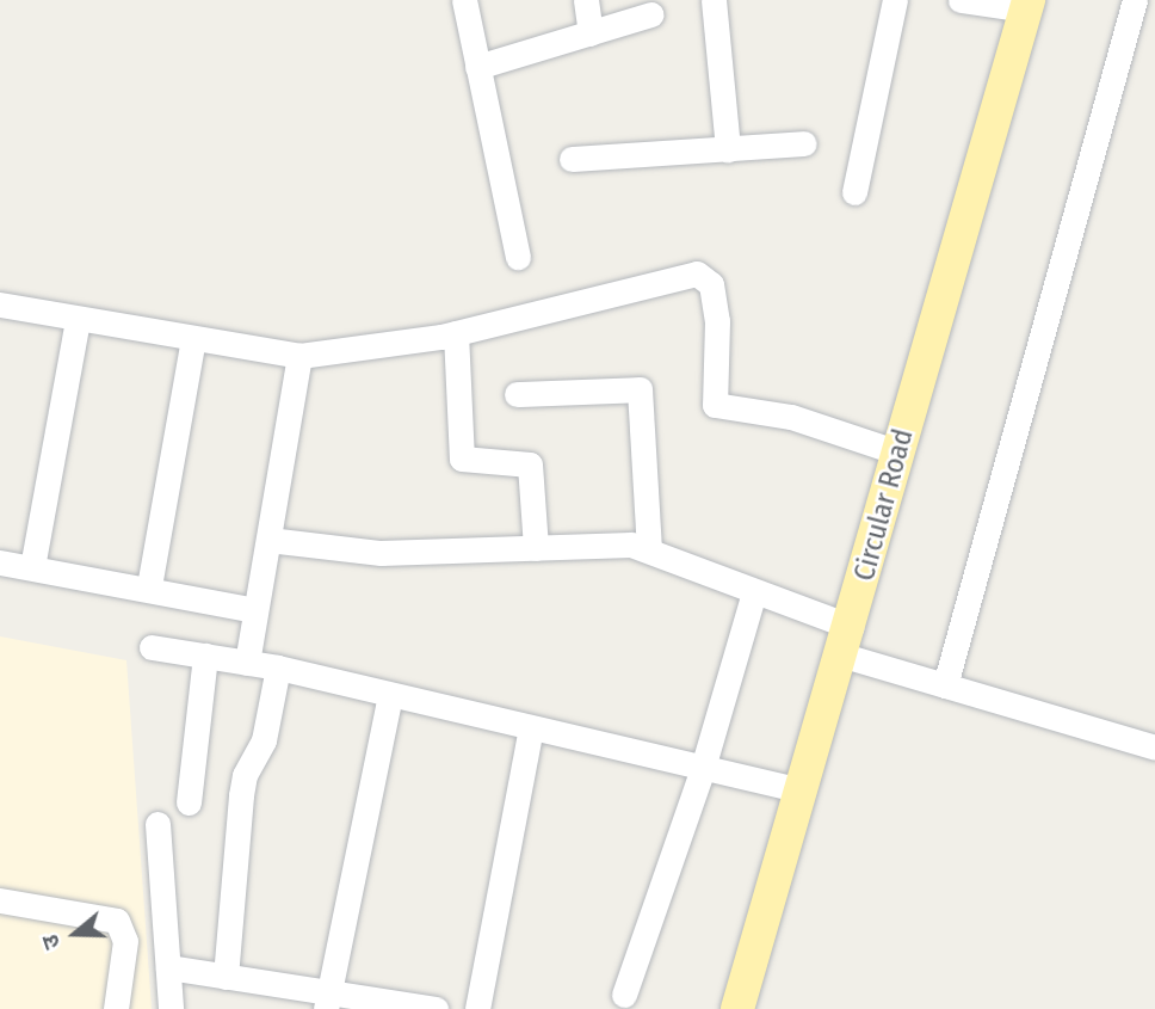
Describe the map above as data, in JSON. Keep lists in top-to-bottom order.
{
  "streets": {
    "main road": ["Circular Road"]
  },
  "north": "left"
}
